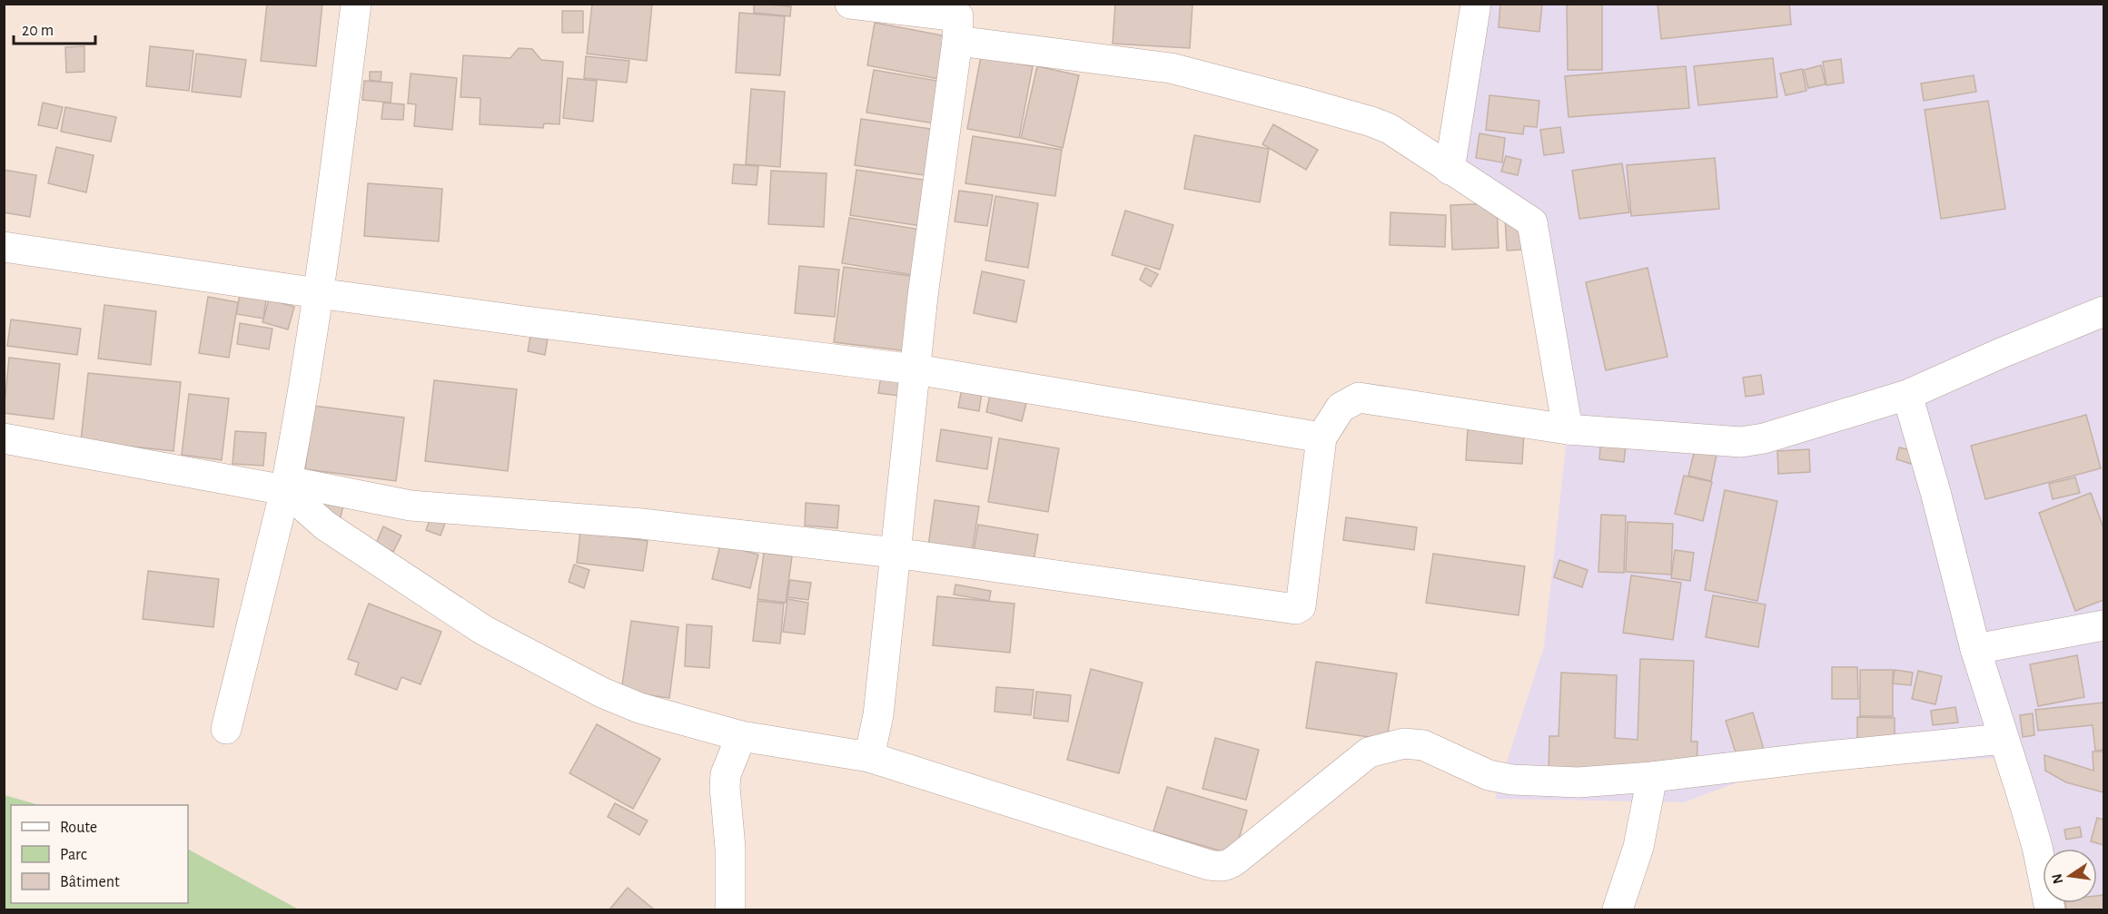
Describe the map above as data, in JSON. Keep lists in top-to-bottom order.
{
  "legend": ["Route", "Parc", "Bâtiment"],
  "scale_bar": "20 m",
  "north": "left"
}
